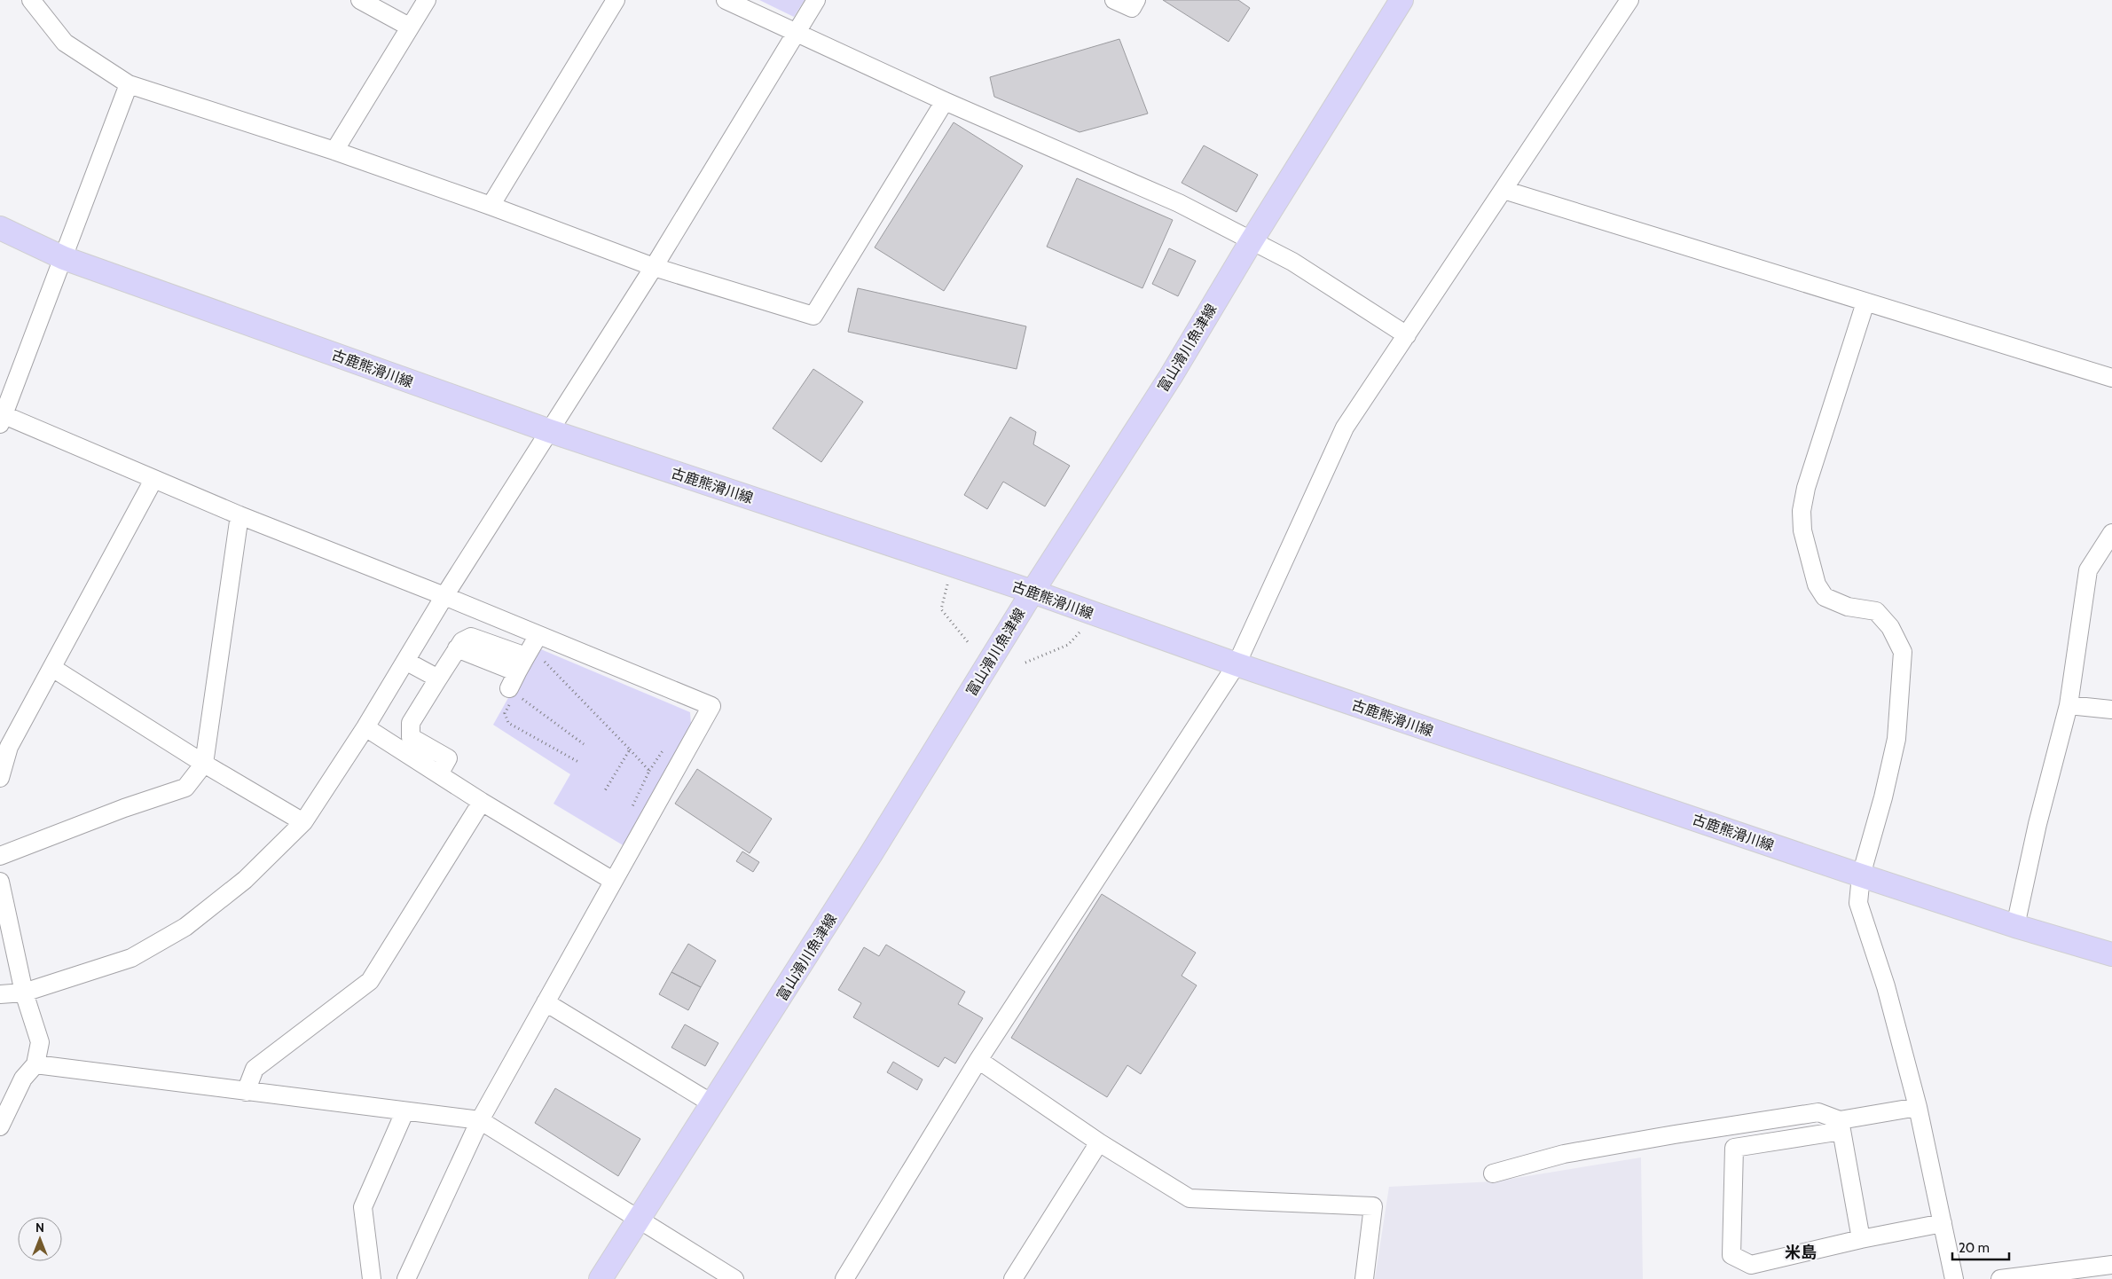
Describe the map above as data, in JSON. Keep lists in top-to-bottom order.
{
  "streets": {
    "main road": ["富山滑川魚津線", "古鹿熊滑川線"]
  },
  "crossings": [
    ["富山滑川魚津線", "古鹿熊滑川線"]
  ],
  "districts": ["米島"],
  "scale_bar": "20 m",
  "north": "top"
}
